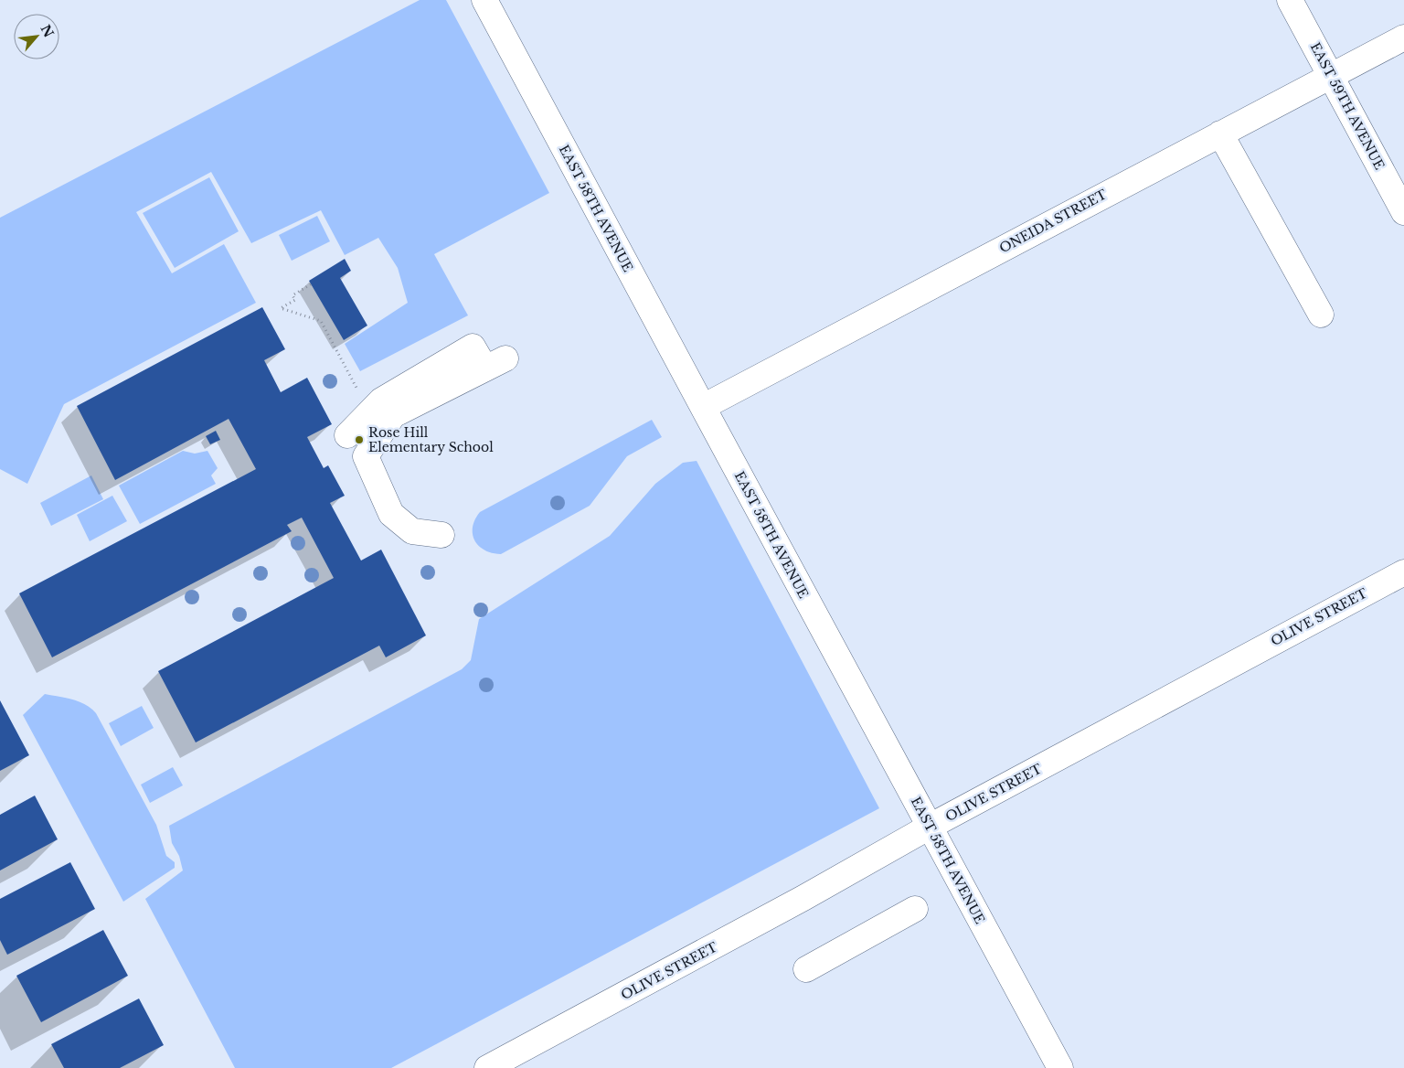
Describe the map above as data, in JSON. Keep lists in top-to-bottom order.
{
  "streets": {
    "street": [
      "EAST 59TH AVENUE",
      "EAST 58TH AVENUE",
      "ONEIDA STREET",
      "OLIVE STREET"
    ]
  },
  "crossings": [
    ["EAST 59TH AVENUE", "ONEIDA STREET"],
    ["EAST 58TH AVENUE", "ONEIDA STREET"],
    ["EAST 58TH AVENUE", "OLIVE STREET"]
  ],
  "places": ["Rose Hill Elementary School"],
  "north": "top right"
}
